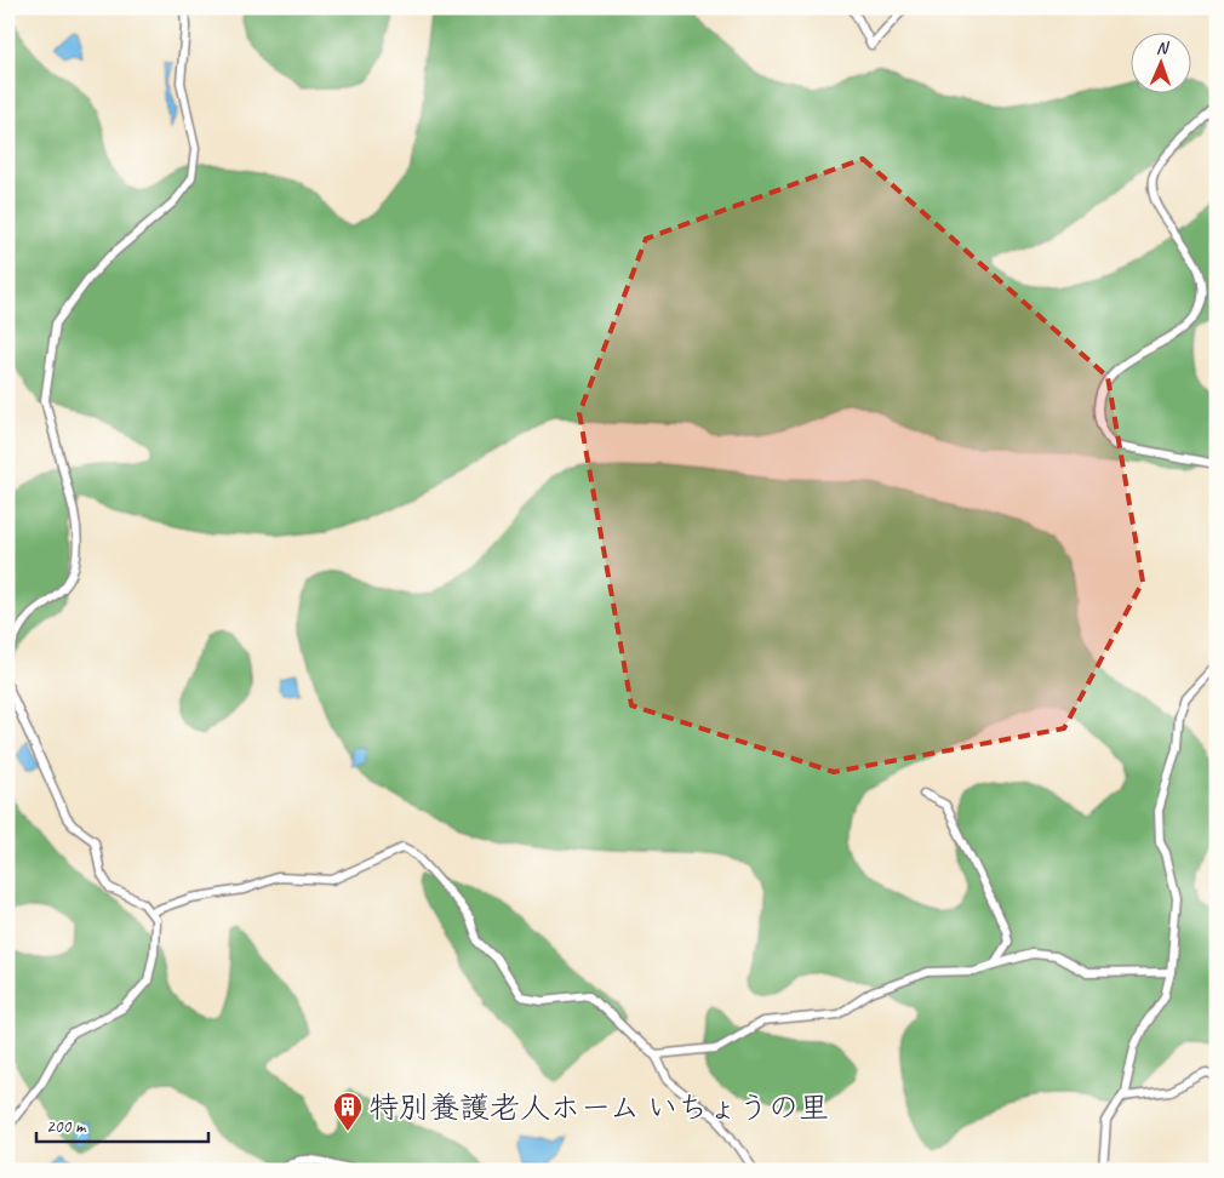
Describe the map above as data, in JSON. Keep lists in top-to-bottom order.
{
  "places": {
    "building": ["特別養護老人ホーム いちょうの里"]
  },
  "scale_bar": "200 m",
  "north": "top"
}
